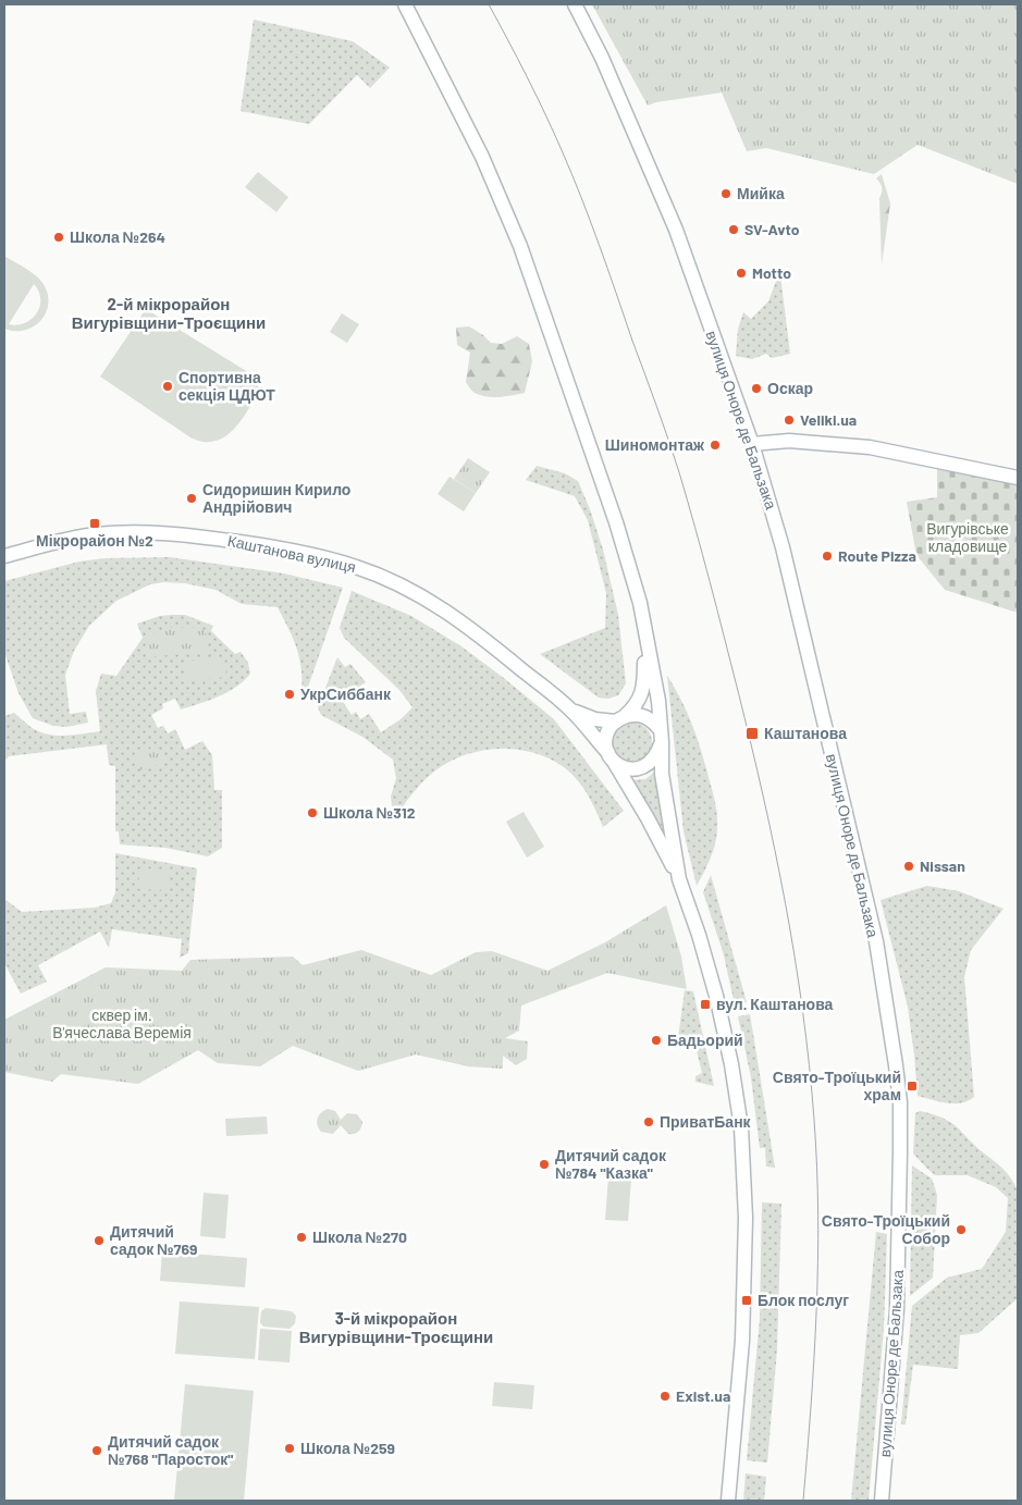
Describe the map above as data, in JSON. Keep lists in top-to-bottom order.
{
  "streets": {
    "street": ["вулиця Оноре де Бальзака", "Каштанова вулиця"]
  },
  "districts": ["2-й мікрорайон Вигурівщини-Троєщини", "3-й мікрорайон Вигурівщини-Троєщини"],
  "parks": ["Вигурівське кладовище", "сквер ім. В'ячеслава Веремія"],
  "places": {
    "other": [
      "Мийка",
      "SV-Avto",
      "Школа №264",
      "Motto",
      "Спортивна секція ЦДЮТ",
      "Оскар",
      "Veliki.ua",
      "Шиномонтаж",
      "Сидоришин Кирило Андрійович",
      "Route Pizza",
      "УкрСиббанк",
      "Школа №312",
      "Nissan",
      "Бадьорий",
      "ПриватБанк",
      "Дитячий садок №784 \"Казка\"",
      "Свято-Троїцький Собор",
      "Школа №270",
      "Дитячий садок №769",
      "Exist.ua",
      "Школа №259",
      "Дитячий садок №768 \"Паросток\""
    ],
    "transit": [
      "Мікрорайон №2",
      "Каштанова",
      "вул. Каштанова",
      "Свято-Троїцький храм",
      "Блок послуг"
    ]
  }
}
